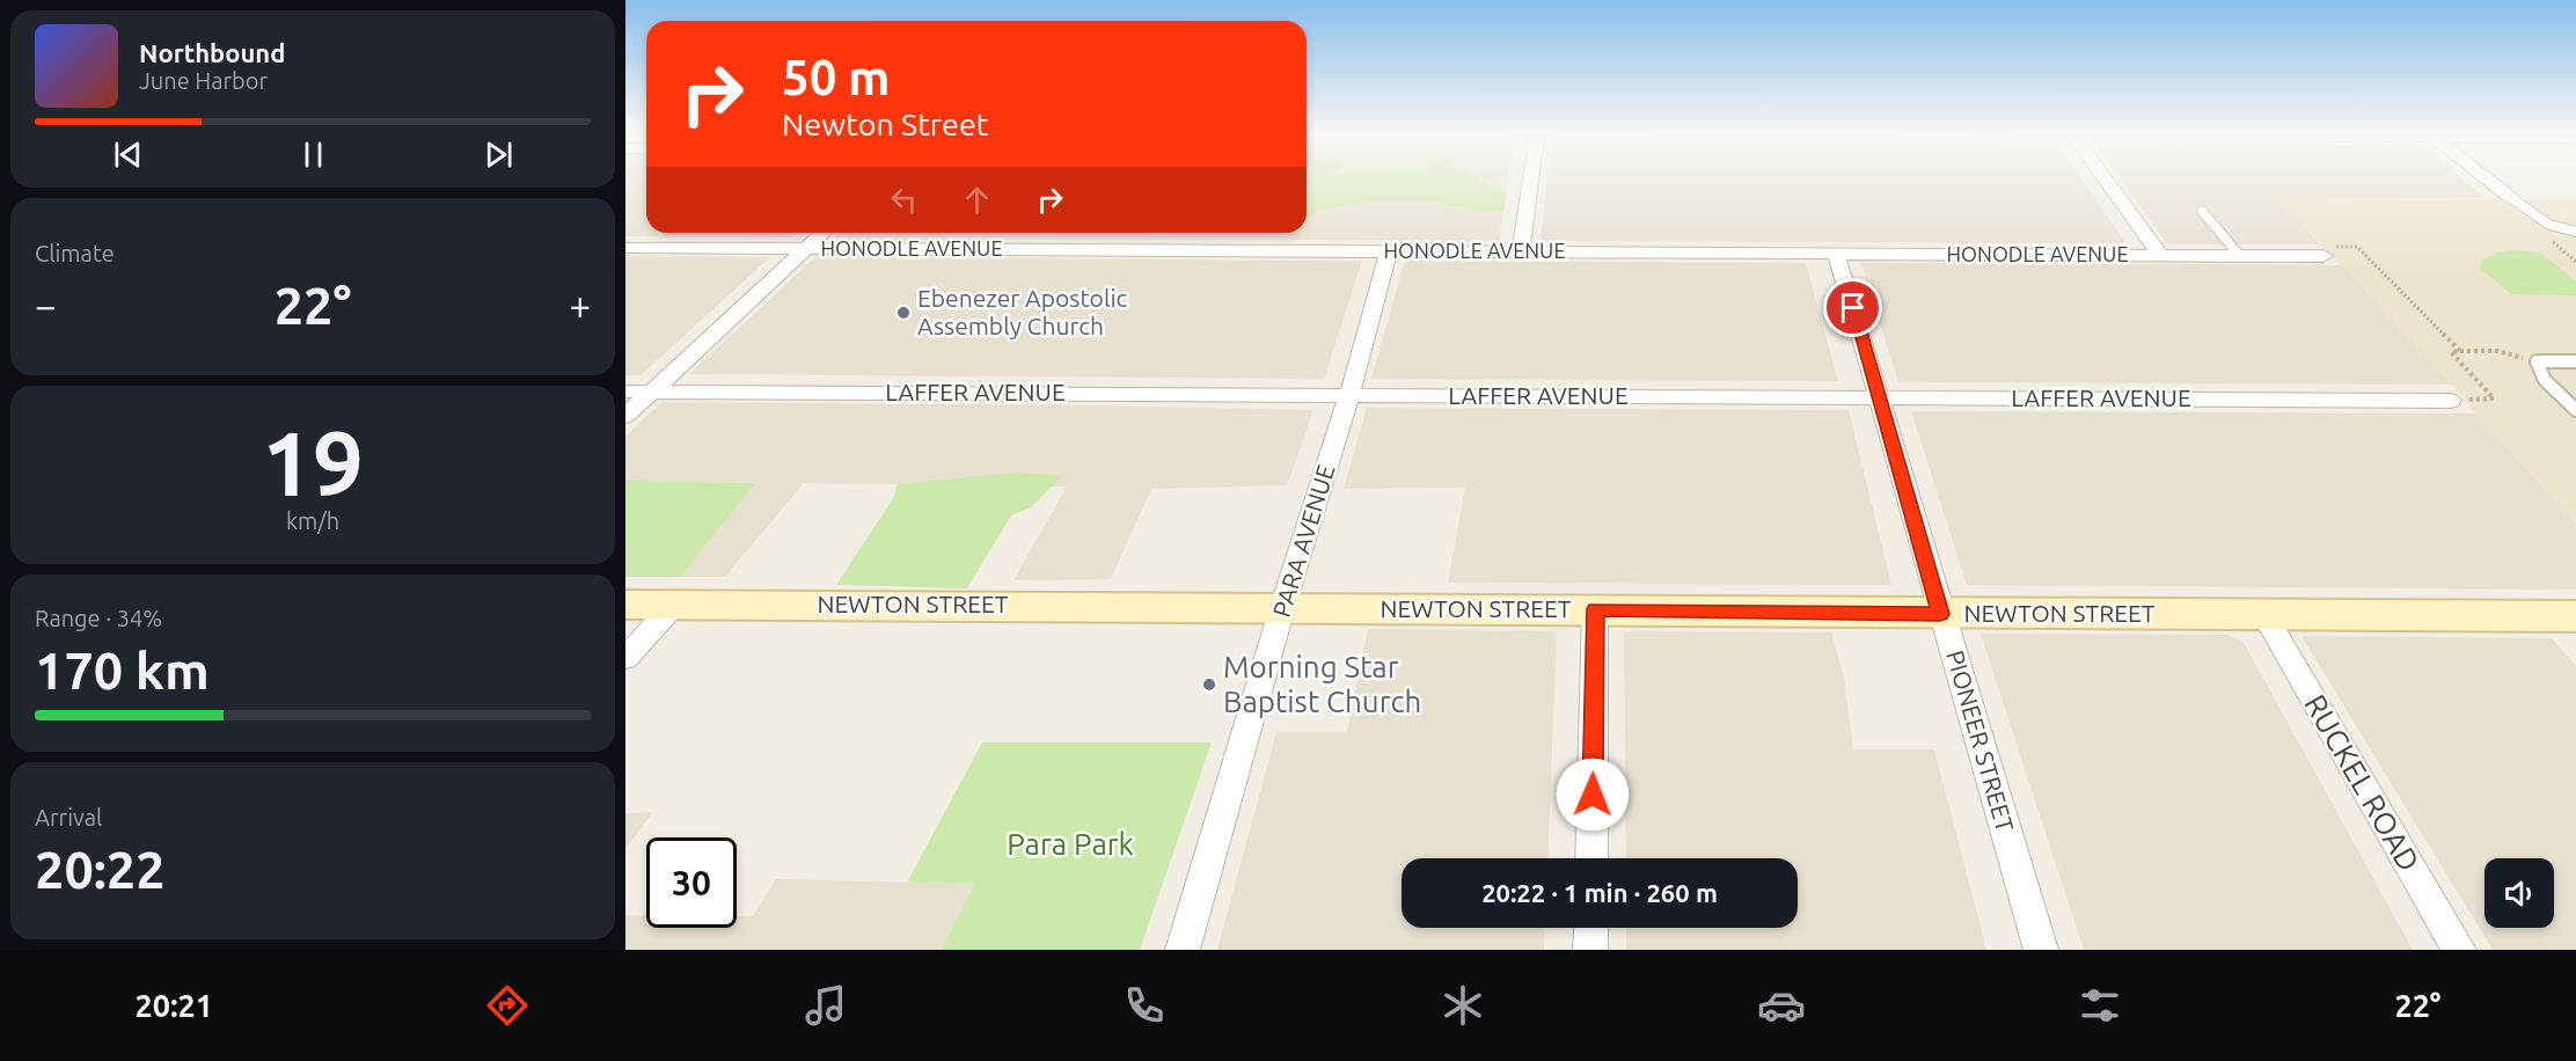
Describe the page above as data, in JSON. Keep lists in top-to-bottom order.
{
  "streets": {
    "street": [
      "HONODLE AVENUE",
      "LAFFER AVENUE",
      "PARA AVENUE",
      "NEWTON STREET",
      "PIONEER STREET",
      "RUCKEL ROAD"
    ]
  },
  "crossings": [
    ["HONODLE AVENUE", "PARA AVENUE"],
    ["HONODLE AVENUE", "PIONEER STREET"],
    ["LAFFER AVENUE", "PARA AVENUE"],
    ["LAFFER AVENUE", "PIONEER STREET"],
    ["PARA AVENUE", "NEWTON STREET"],
    ["NEWTON STREET", "PIONEER STREET"],
    ["NEWTON STREET", "RUCKEL ROAD"]
  ],
  "parks": ["Para Park"],
  "places": ["Ebenezer Apostolic Assembly Church", "Morning Star Baptist Church"],
  "page": {
    "turn": ["50 m", "Newton Street"],
    "song": ["Northbound", "June Harbor"],
    "tile": [
      "Climate",
      ["19", "km/h"],
      ["Range · 34%", "170 km"],
      ["Arrival", "20:22"]
    ],
    "heat": ["−", "22°", "+"],
    "limit": "30",
    "trip": "20:22 · 1 min · 260 m",
    "tabs": ["20:21", "22°"]
  }
}
